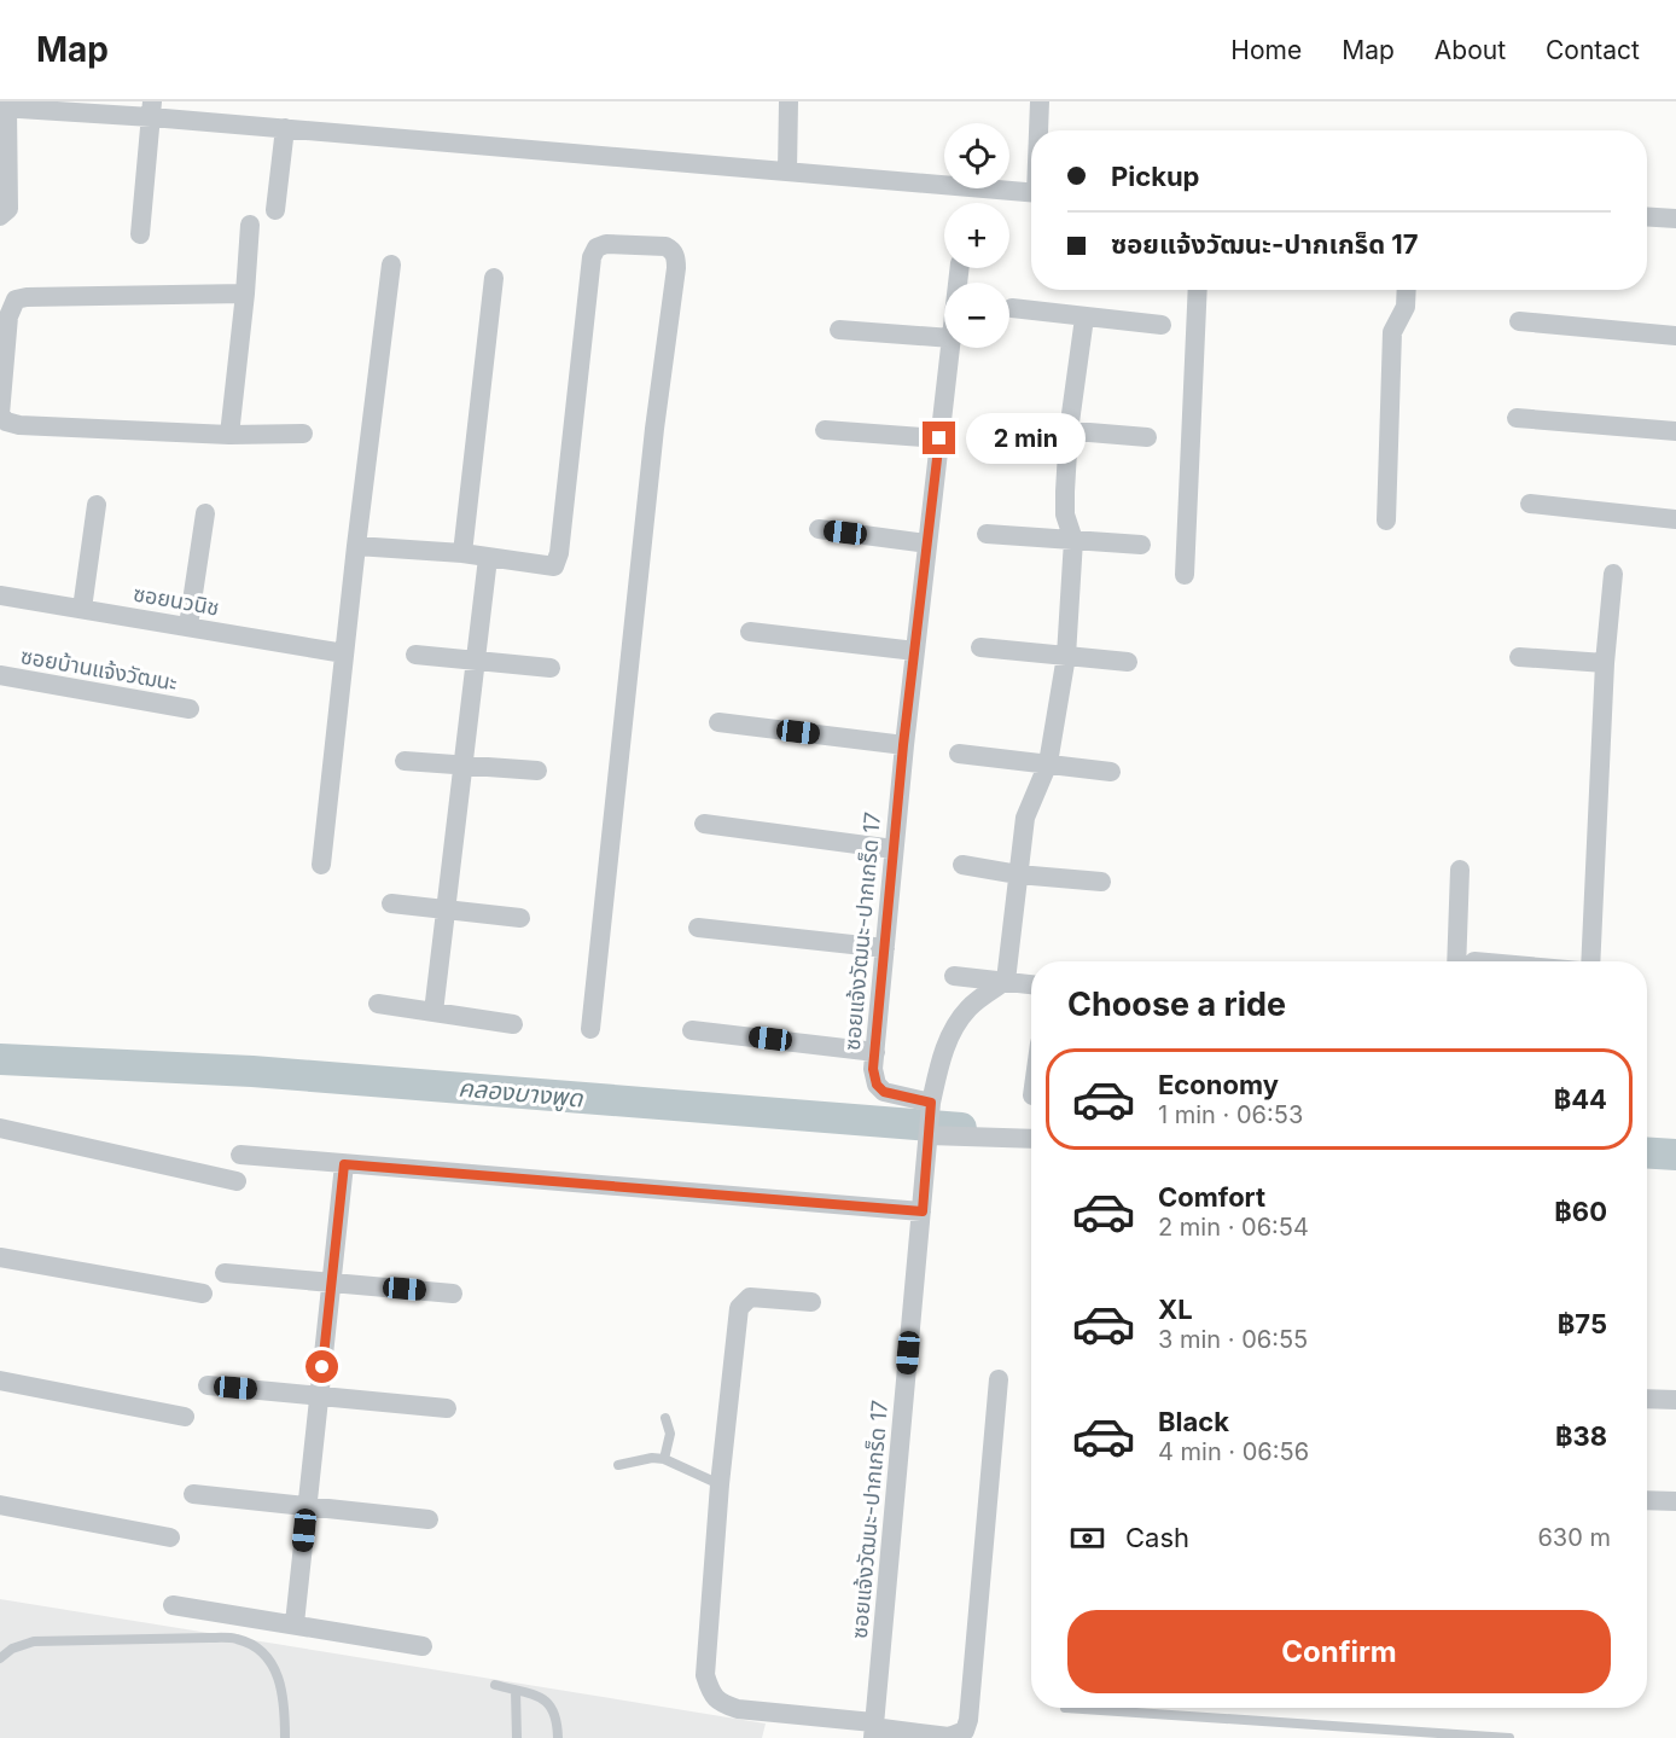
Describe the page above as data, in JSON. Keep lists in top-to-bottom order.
{
  "streets": {
    "street": ["ซอยนวนิช", "ซอยบ้านแจ้งวัฒนะ", "ซอยแจ้งวัฒนะ-ปากเกร็ด 17"]
  },
  "water": ["คลองบางพูด"],
  "page": {
    "header": "Map",
    "nav": [
      "Home",
      "Map",
      "About",
      "Contact"
    ],
    "map_buttons": ["+", "−"],
    "banner": ["Pickup", "ซอยแจ้งวัฒนะ-ปากเกร็ด 17"],
    "bubble": "2 min",
    "heading": "Choose a ride",
    "list": [
      {
        "name": "Economy",
        "note": "1 min · 06:53",
        "value": "฿44"
      },
      {
        "name": "Comfort",
        "note": "2 min · 06:54",
        "value": "฿60"
      },
      {
        "name": "XL",
        "note": "3 min · 06:55",
        "value": "฿75"
      },
      {
        "name": "Black",
        "note": "4 min · 06:56",
        "value": "฿38"
      }
    ],
    "pay": ["Cash", "630 m"],
    "buttons": "Confirm"
  }
}
